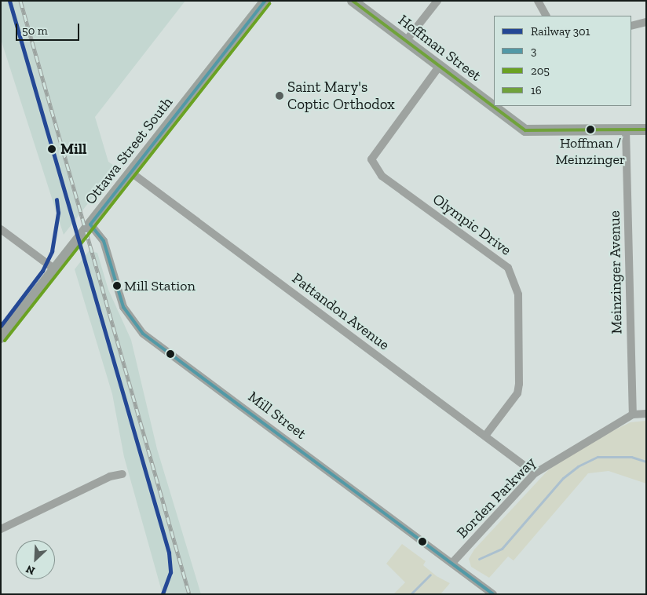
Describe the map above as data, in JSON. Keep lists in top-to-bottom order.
{
  "streets": {
    "main road": ["Hoffman Street", "Ottawa Street South"],
    "street": [
      "Olympic Drive",
      "Meinzinger Avenue",
      "Pattandon Avenue",
      "Mill Street",
      "Borden Parkway"
    ]
  },
  "crossings": [
    ["Hoffman Street", "Olympic Drive"],
    ["Hoffman Street", "Meinzinger Avenue"],
    ["Ottawa Street South", "Pattandon Avenue"],
    ["Ottawa Street South", "Mill Street"],
    ["Olympic Drive", "Pattandon Avenue"],
    ["Meinzinger Avenue", "Borden Parkway"],
    ["Pattandon Avenue", "Borden Parkway"],
    ["Mill Street", "Borden Parkway"]
  ],
  "places": [
    "Saint Mary's Coptic Orthodox",
    "Hoffman / Meinzinger",
    "Mill",
    "Mill Station"
  ],
  "lines": [
    "rail line 301",
    "transit line 3",
    "transit line 16",
    "transit line 205"
  ],
  "legend": [
    "Railway 301",
    "3",
    "205",
    "16"
  ],
  "scale_bar": "50 m",
  "north": "bottom left"
}
